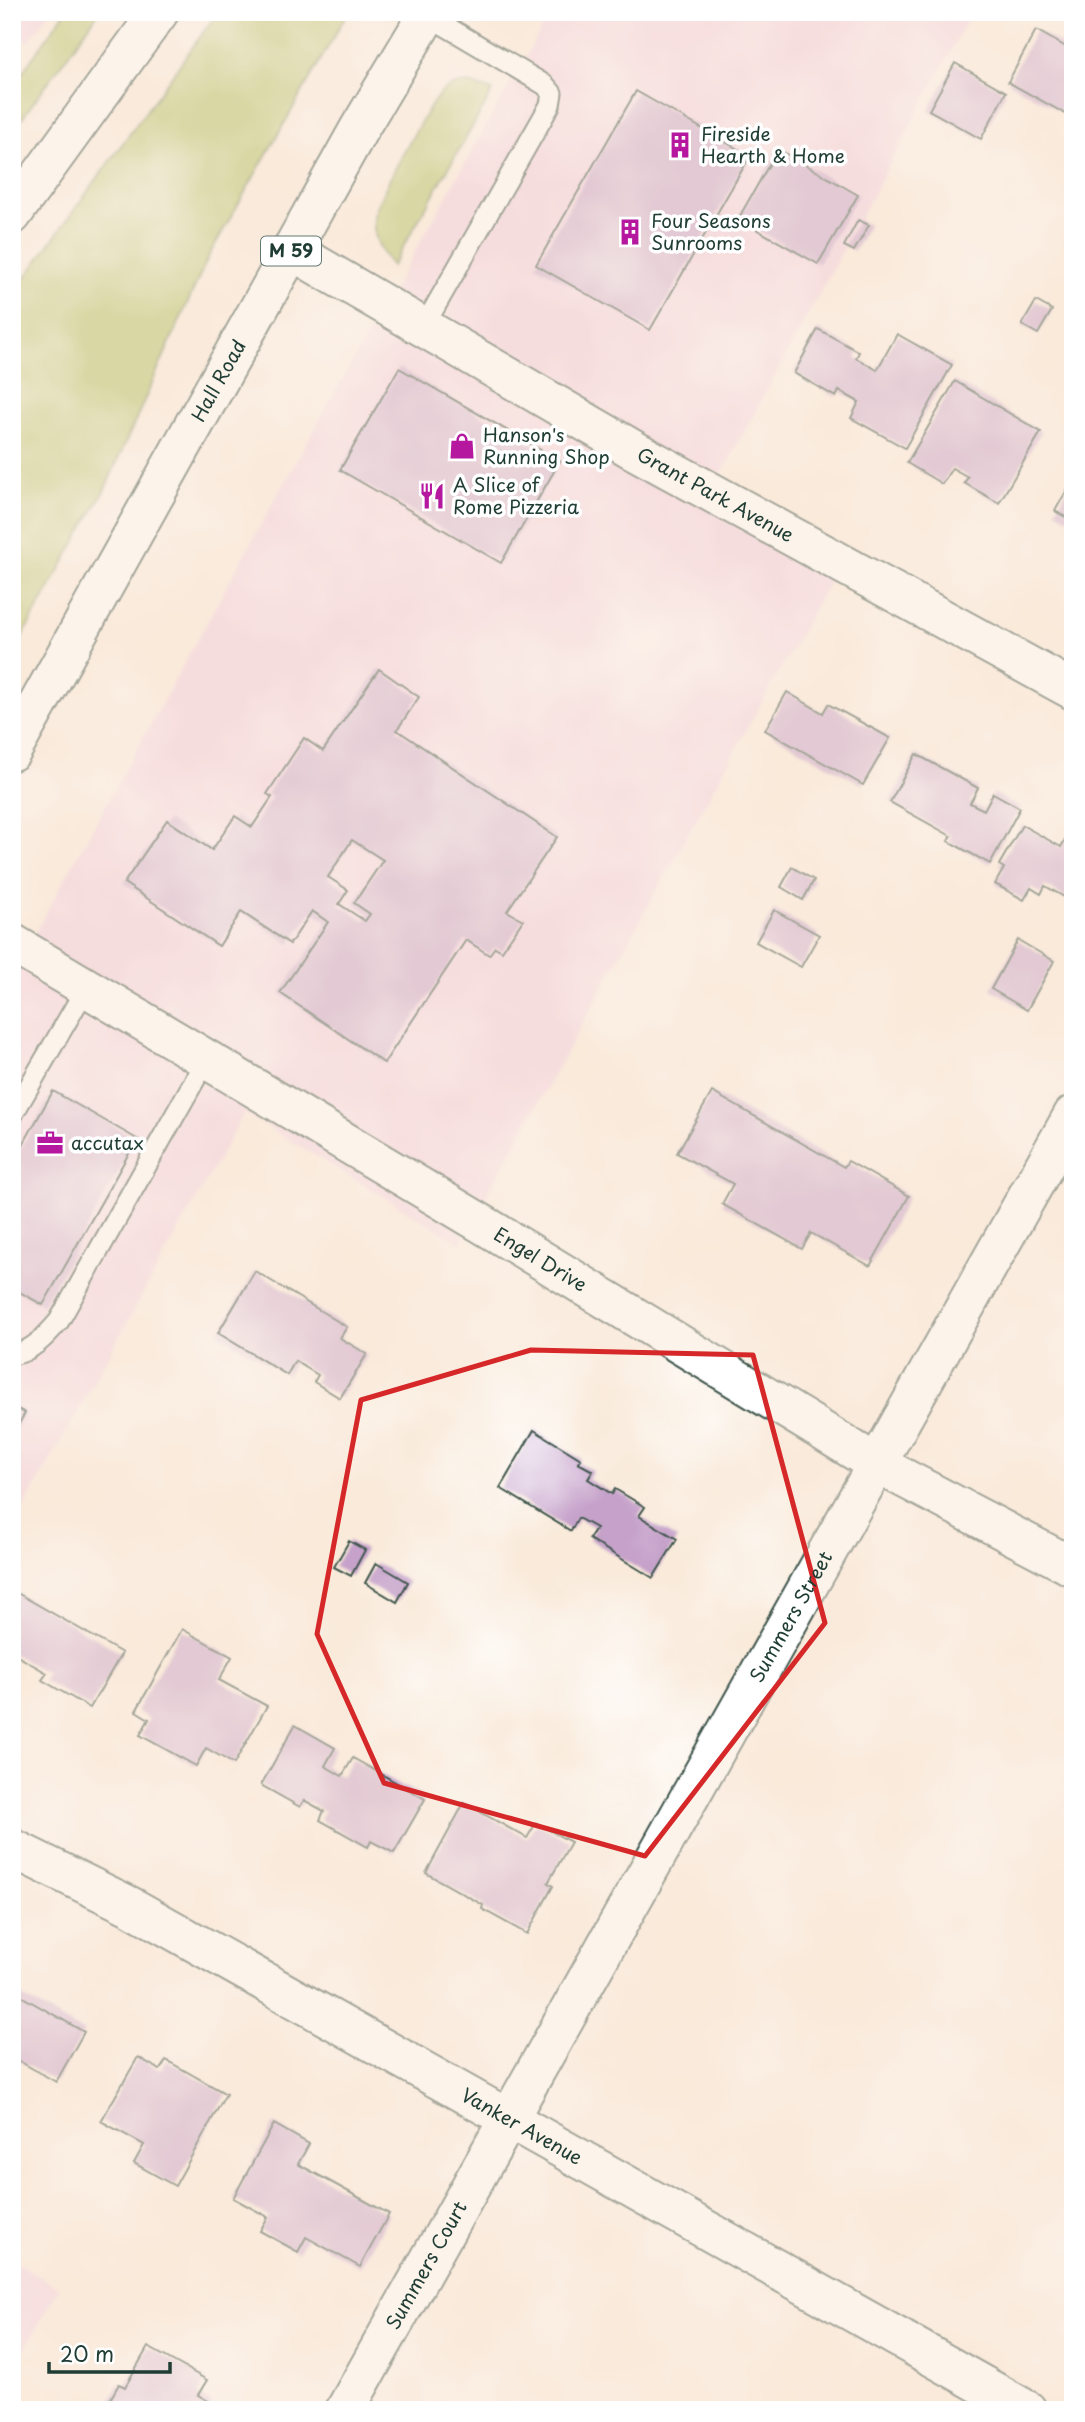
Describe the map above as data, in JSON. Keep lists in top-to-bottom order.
{
  "streets": {
    "main road": [
      "M 59",
      "Hall Road",
      "Grant Park Avenue",
      "Engel Drive",
      "Summers Street",
      "Vanker Avenue",
      "Summers Court"
    ]
  },
  "crossings": [
    ["Hall Road", "Grant Park Avenue"],
    ["Engel Drive", "Summers Street"],
    ["Summers Street", "Vanker Avenue"],
    ["Summers Street", "Summers Court"],
    ["Vanker Avenue", "Summers Court"]
  ],
  "places": {
    "building": ["Fireside Hearth & Home", "Four Seasons Sunrooms"],
    "shop": ["Hanson's Running Shop"],
    "restaurant": ["A Slice of Rome Pizzeria"],
    "office": ["accutax"]
  },
  "scale_bar": "20 m"
}
